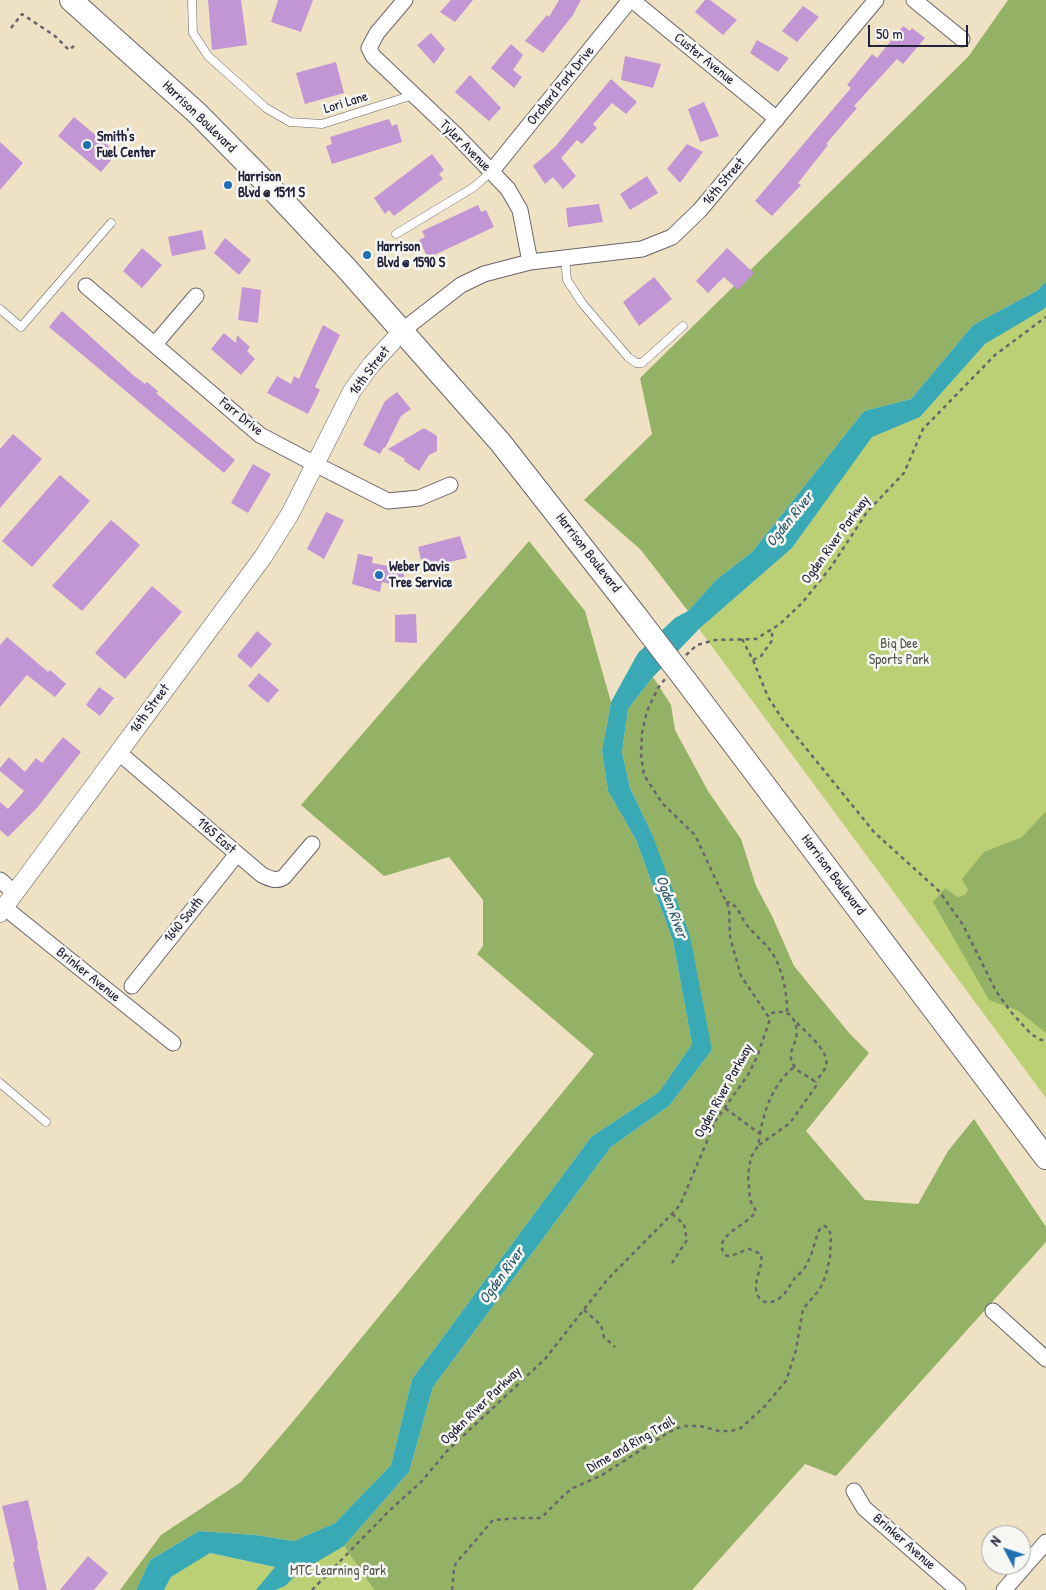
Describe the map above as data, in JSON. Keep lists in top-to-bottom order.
{
  "streets": {
    "main road": ["Harrison Boulevard"],
    "street": [
      "Custer Avenue",
      "Orchard Park Drive",
      "Tyler Avenue",
      "16th Street",
      "Farr Drive",
      "1165 East",
      "1640 South",
      "Brinker Avenue"
    ],
    "lane": ["Lori Lane"],
    "path": ["Ogden River Parkway", "Dime and Ring Trail"]
  },
  "crossings": [
    ["Custer Avenue", "Orchard Park Drive"],
    ["Custer Avenue", "16th Street"],
    ["Orchard Park Drive", "Tyler Avenue"],
    ["Lori Lane", "Tyler Avenue"],
    ["Harrison Boulevard", "16th Street"],
    ["Tyler Avenue", "16th Street"],
    ["16th Street", "Farr Drive"],
    ["16th Street", "1165 East"],
    ["16th Street", "Brinker Avenue"],
    ["1165 East", "1640 South"]
  ],
  "water": ["Ogden River"],
  "parks": ["Big Dee Sports Park", "MTC Learning Park"],
  "places": [
    "Smith's Fuel Center",
    "Harrison Blvd @ 1511 S",
    "Harrison Blvd @ 1590 S",
    "Weber Davis Tree Service"
  ],
  "scale_bar": "50 m",
  "north": "top left"
}
